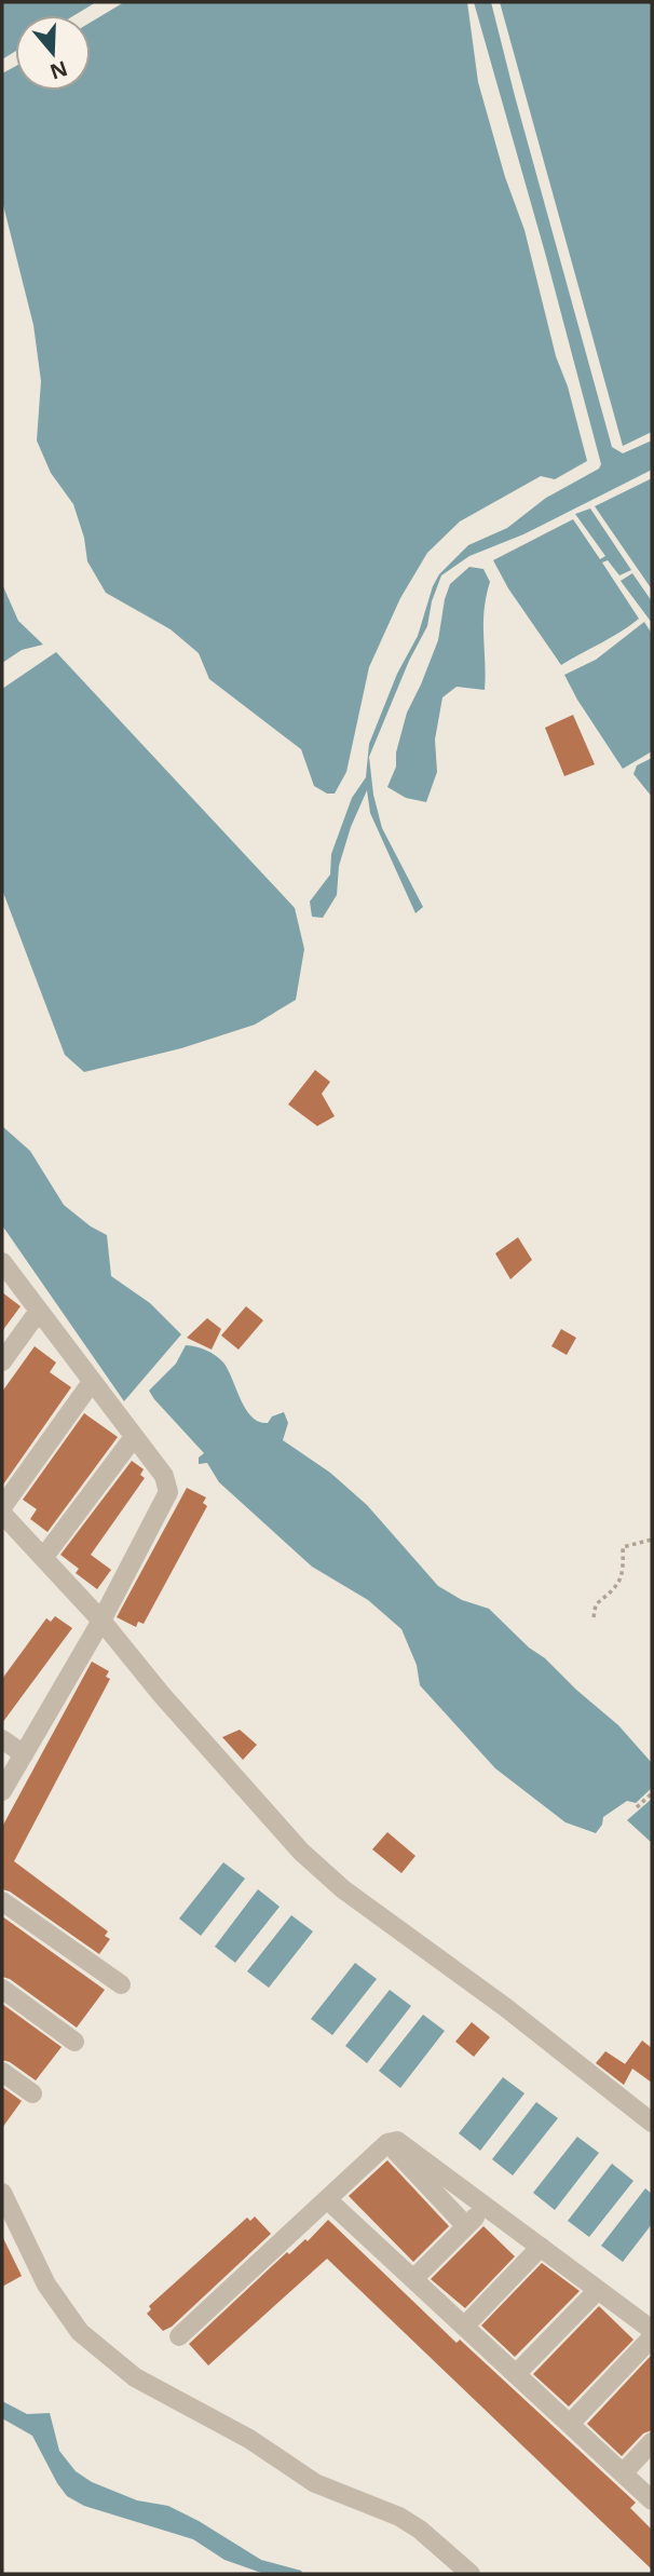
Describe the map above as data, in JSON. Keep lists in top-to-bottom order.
{
  "north": "bottom"
}
